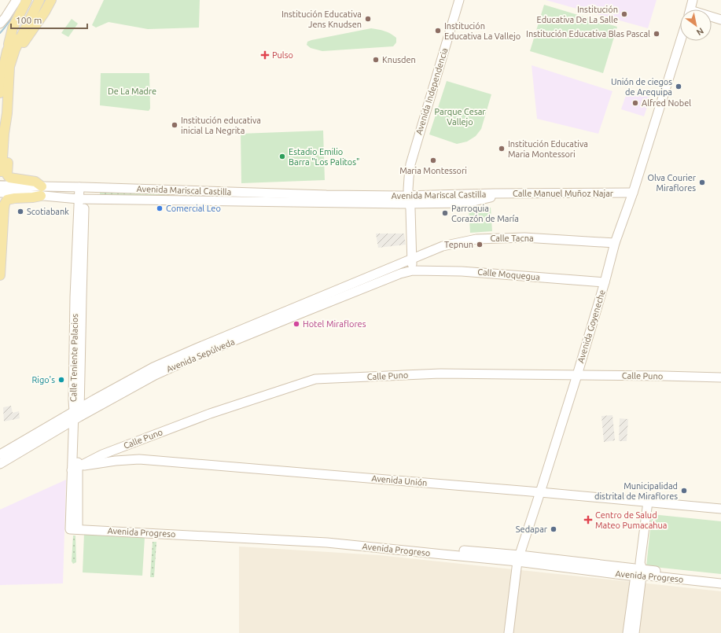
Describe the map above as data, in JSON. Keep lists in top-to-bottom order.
{
  "streets": {
    "main road": [
      "Avenida Independencia",
      "Avenida Mariscal Castilla",
      "Calle Manuel Muñoz Najar",
      "Calle Tacna",
      "Calle Moquegua",
      "Avenida Goyeneche",
      "Avenida Sepúlveda",
      "Calle Teniente Palacios",
      "Calle Puno",
      "Avenida Unión",
      "Avenida Progreso"
    ]
  },
  "crossings": [
    ["Avenida Independencia", "Avenida Mariscal Castilla"],
    ["Avenida Independencia", "Calle Tacna"],
    ["Avenida Independencia", "Calle Moquegua"],
    ["Avenida Independencia", "Avenida Sepúlveda"],
    ["Avenida Mariscal Castilla", "Calle Manuel Muñoz Najar"],
    ["Avenida Mariscal Castilla", "Calle Teniente Palacios"],
    ["Calle Manuel Muñoz Najar", "Avenida Goyeneche"],
    ["Calle Tacna", "Avenida Goyeneche"],
    ["Calle Tacna", "Avenida Sepúlveda"],
    ["Calle Moquegua", "Avenida Goyeneche"],
    ["Calle Moquegua", "Avenida Sepúlveda"],
    ["Avenida Goyeneche", "Calle Puno"],
    ["Avenida Goyeneche", "Avenida Unión"],
    ["Avenida Goyeneche", "Avenida Progreso"],
    ["Avenida Sepúlveda", "Calle Teniente Palacios"],
    ["Calle Teniente Palacios", "Calle Puno"],
    ["Calle Teniente Palacios", "Avenida Unión"],
    ["Calle Teniente Palacios", "Avenida Progreso"],
    ["Calle Puno", "Avenida Unión"]
  ],
  "parks": ["De La Madre", "Parque Cesar Vallejo"],
  "places": {
    "other": [
      "Institución Educativa De La Salle",
      "Institución Educativa Jens Knudsen",
      "Institución Educativa La Vallejo",
      "Institución Educativa Blas Pascal",
      "Knusden",
      "Unión de ciegos de Arequipa",
      "Alfred Nobel",
      "Institución educativa inicial La Negrita",
      "Institución Educativa Maria Montessori",
      "Estadio Emilio Barra \"Los Palitos\"",
      "Maria Montessori",
      "Olva Courier Miraflores",
      "Comercial Leo",
      "Scotiabank",
      "Parroquia Corazón de María",
      "Tepnun",
      "Hotel Miraflores",
      "Rigo's",
      "Municipalidad distrital de Miraflores",
      "Sedapar"
    ],
    "health": ["Pulso", "Centro de Salud Mateo Pumacahua"]
  },
  "scale_bar": "100 m",
  "north": "bottom right"
}
